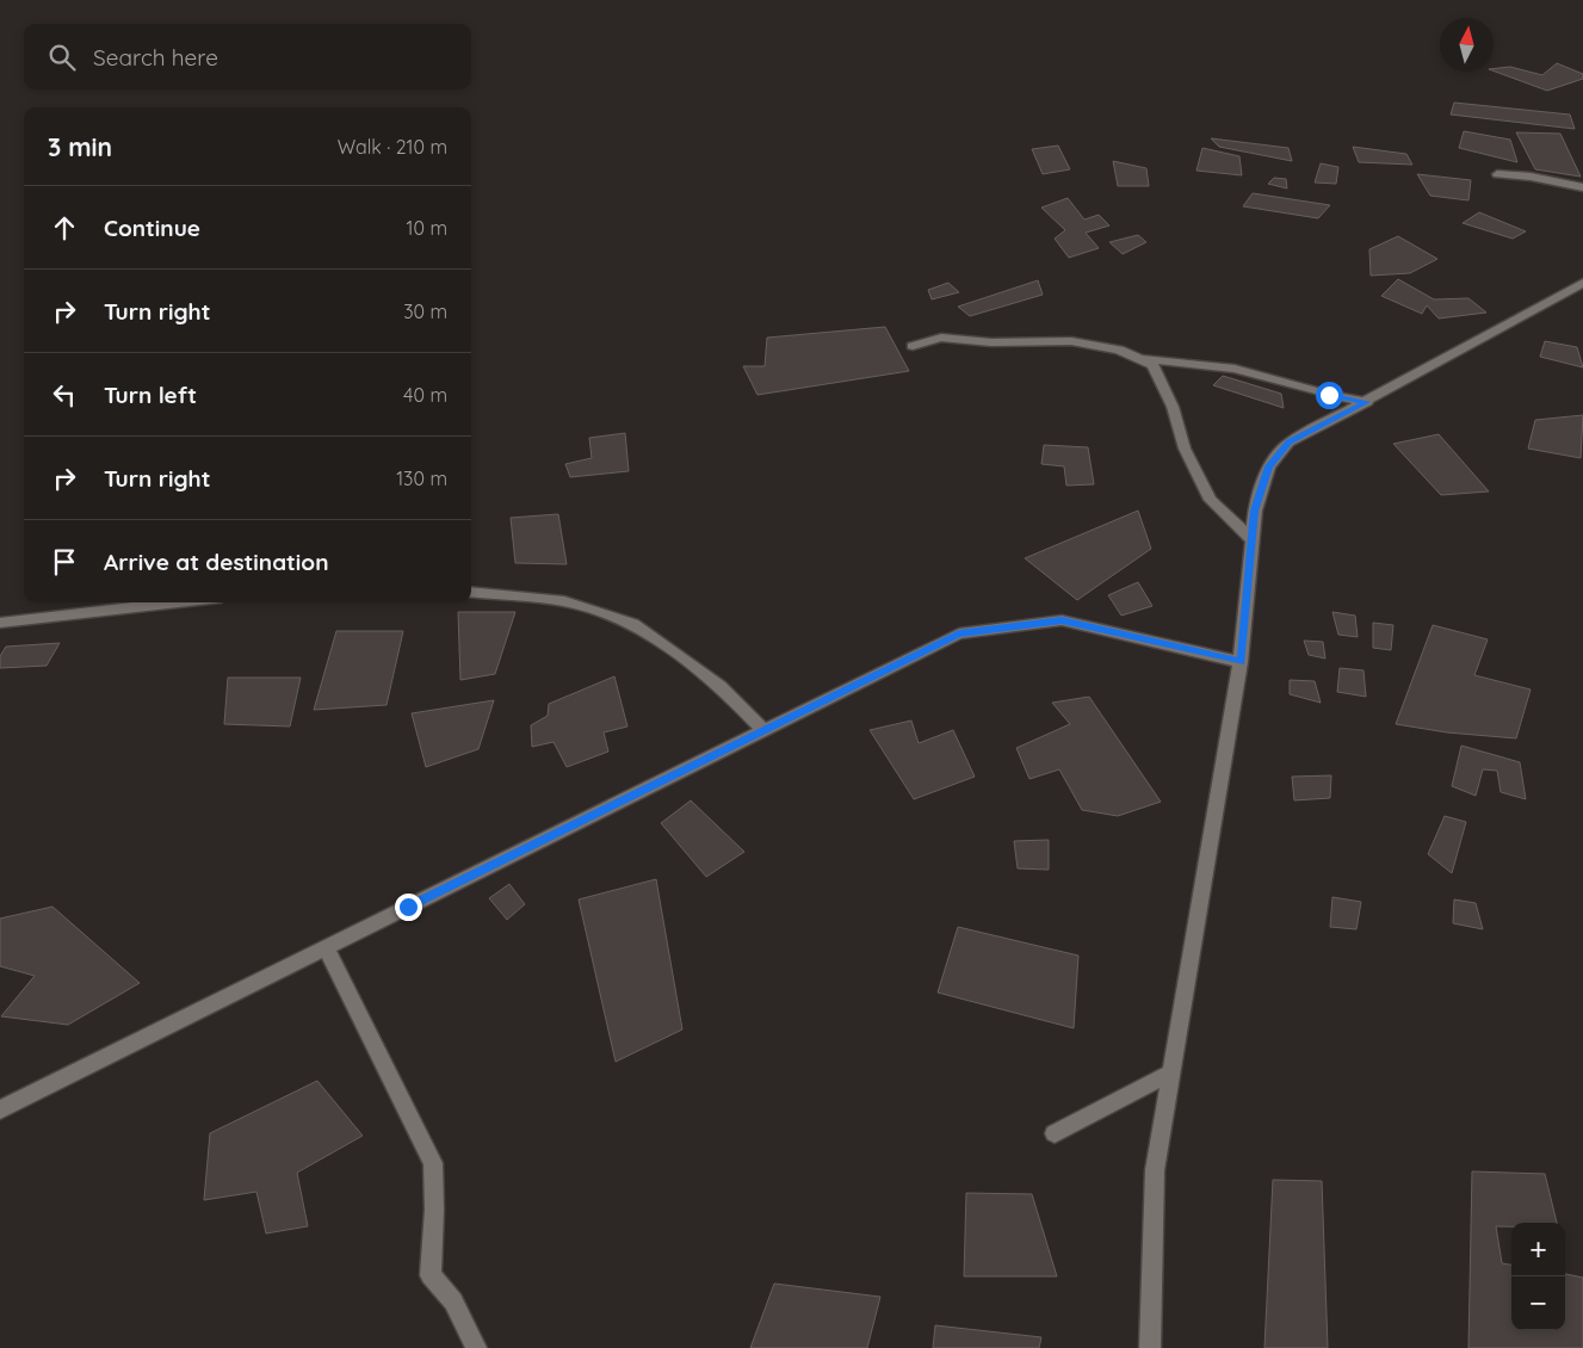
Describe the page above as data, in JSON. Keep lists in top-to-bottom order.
{
  "north": "top",
  "page": {
    "search": "Search here",
    "heading": ["3 min", "Walk · 210 m"],
    "list": [
      ["Continue", "10 m"],
      ["Turn right", "30 m"],
      ["Turn left", "40 m"],
      ["Turn right", "130 m"],
      "Arrive at destination"
    ],
    "map_buttons": ["+", "−"]
  }
}
